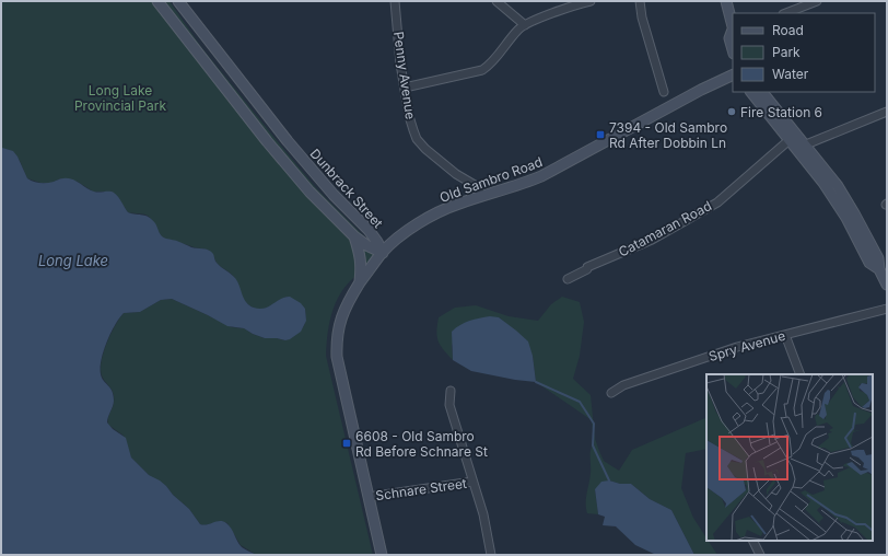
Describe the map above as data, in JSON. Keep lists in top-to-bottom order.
{
  "streets": {
    "main road": ["Old Sambro Road", "Dunbrack Street"],
    "street": [
      "Penny Avenue",
      "Catamaran Road",
      "Spry Avenue",
      "Schnare Street"
    ]
  },
  "crossings": [
    ["Penny Avenue", "Old Sambro Road"],
    ["Old Sambro Road", "Dunbrack Street"],
    ["Old Sambro Road", "Schnare Street"]
  ],
  "water": ["Long Lake"],
  "parks": ["Long Lake Provincial Park"],
  "places": {
    "other": ["Fire Station 6"],
    "transit": ["7394 - Old Sambro Rd After Dobbin Ln", "6608 - Old Sambro Rd Before Schnare St"]
  },
  "legend": ["Road", "Park", "Water"]
}
